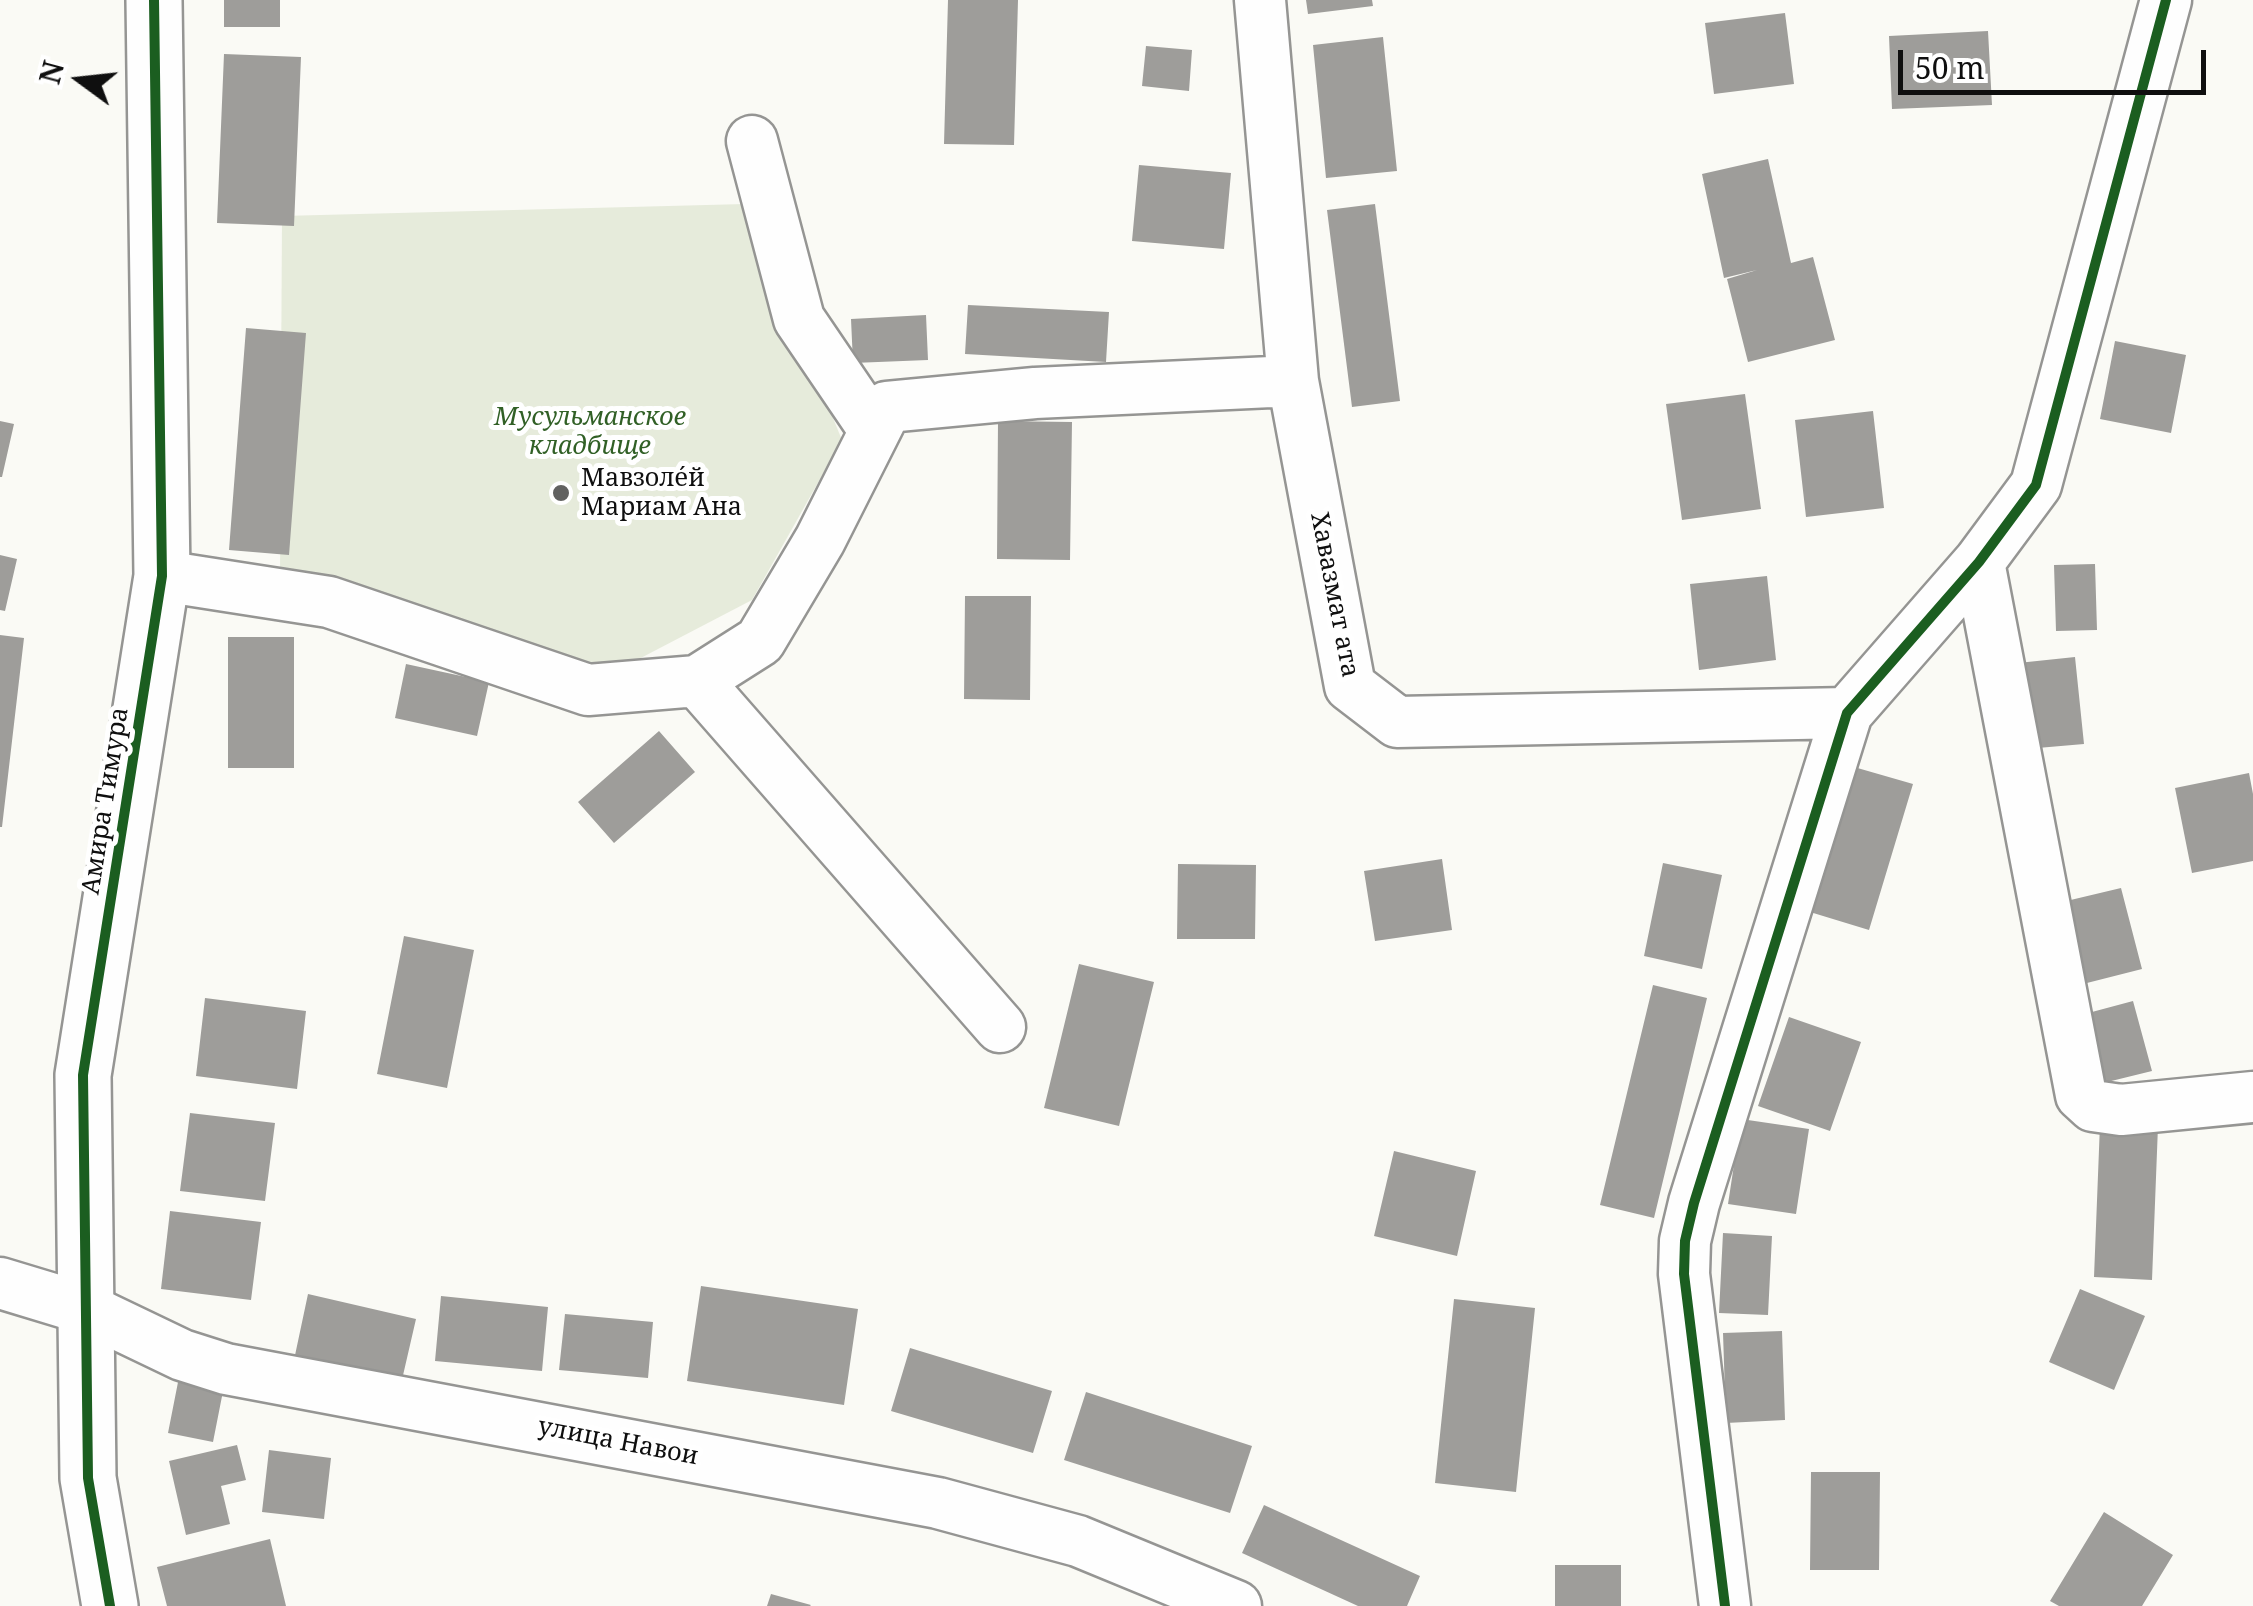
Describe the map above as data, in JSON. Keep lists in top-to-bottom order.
{
  "streets": {
    "street": ["Хавазмат ата", "Амира Тимура", "улица Навои"]
  },
  "crossings": [
    ["Амира Тимура", "улица Навои"]
  ],
  "parks": ["Мусульманское кладбище"],
  "places": ["Мавзоле́й Мариам Ана"],
  "scale_bar": "50 m",
  "north": "left"
}
